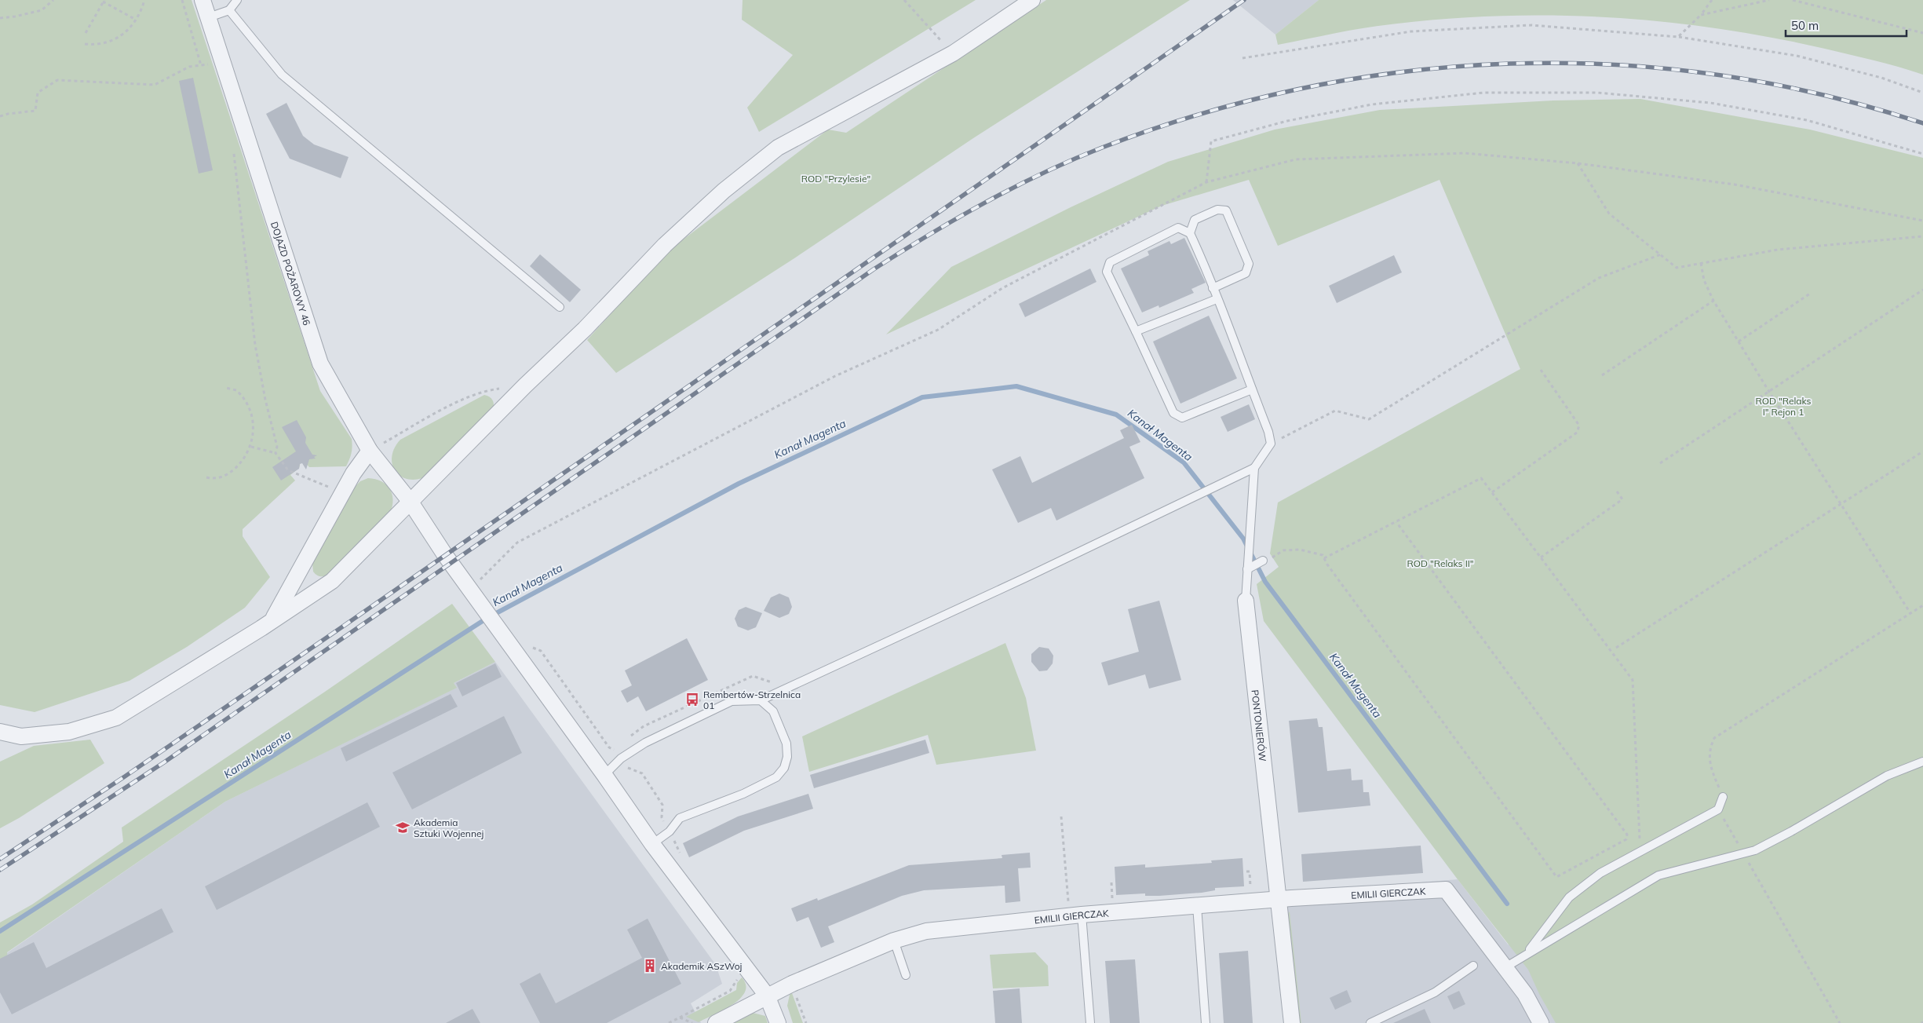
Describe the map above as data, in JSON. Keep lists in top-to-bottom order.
{
  "streets": {
    "street": ["DOJAZD POŻAROWY 46", "PONTONIERÓW", "EMILII GIERCZAK"]
  },
  "crossings": [
    ["DOJAZD POŻAROWY 46", "EMILII GIERCZAK"],
    ["PONTONIERÓW", "EMILII GIERCZAK"]
  ],
  "water": ["Kanał Magenta"],
  "parks": ["ROD \"Przylesie\"", "ROD \"Relaks I\" Rejon 1", "ROD \"Relaks II\""],
  "places": {
    "bus stop": ["Rembertów-Strzelnica 01"],
    "school or university": ["Akademia Sztuki Wojennej"],
    "building": ["Akademik ASzWoj"]
  },
  "scale_bar": "50 m"
}
